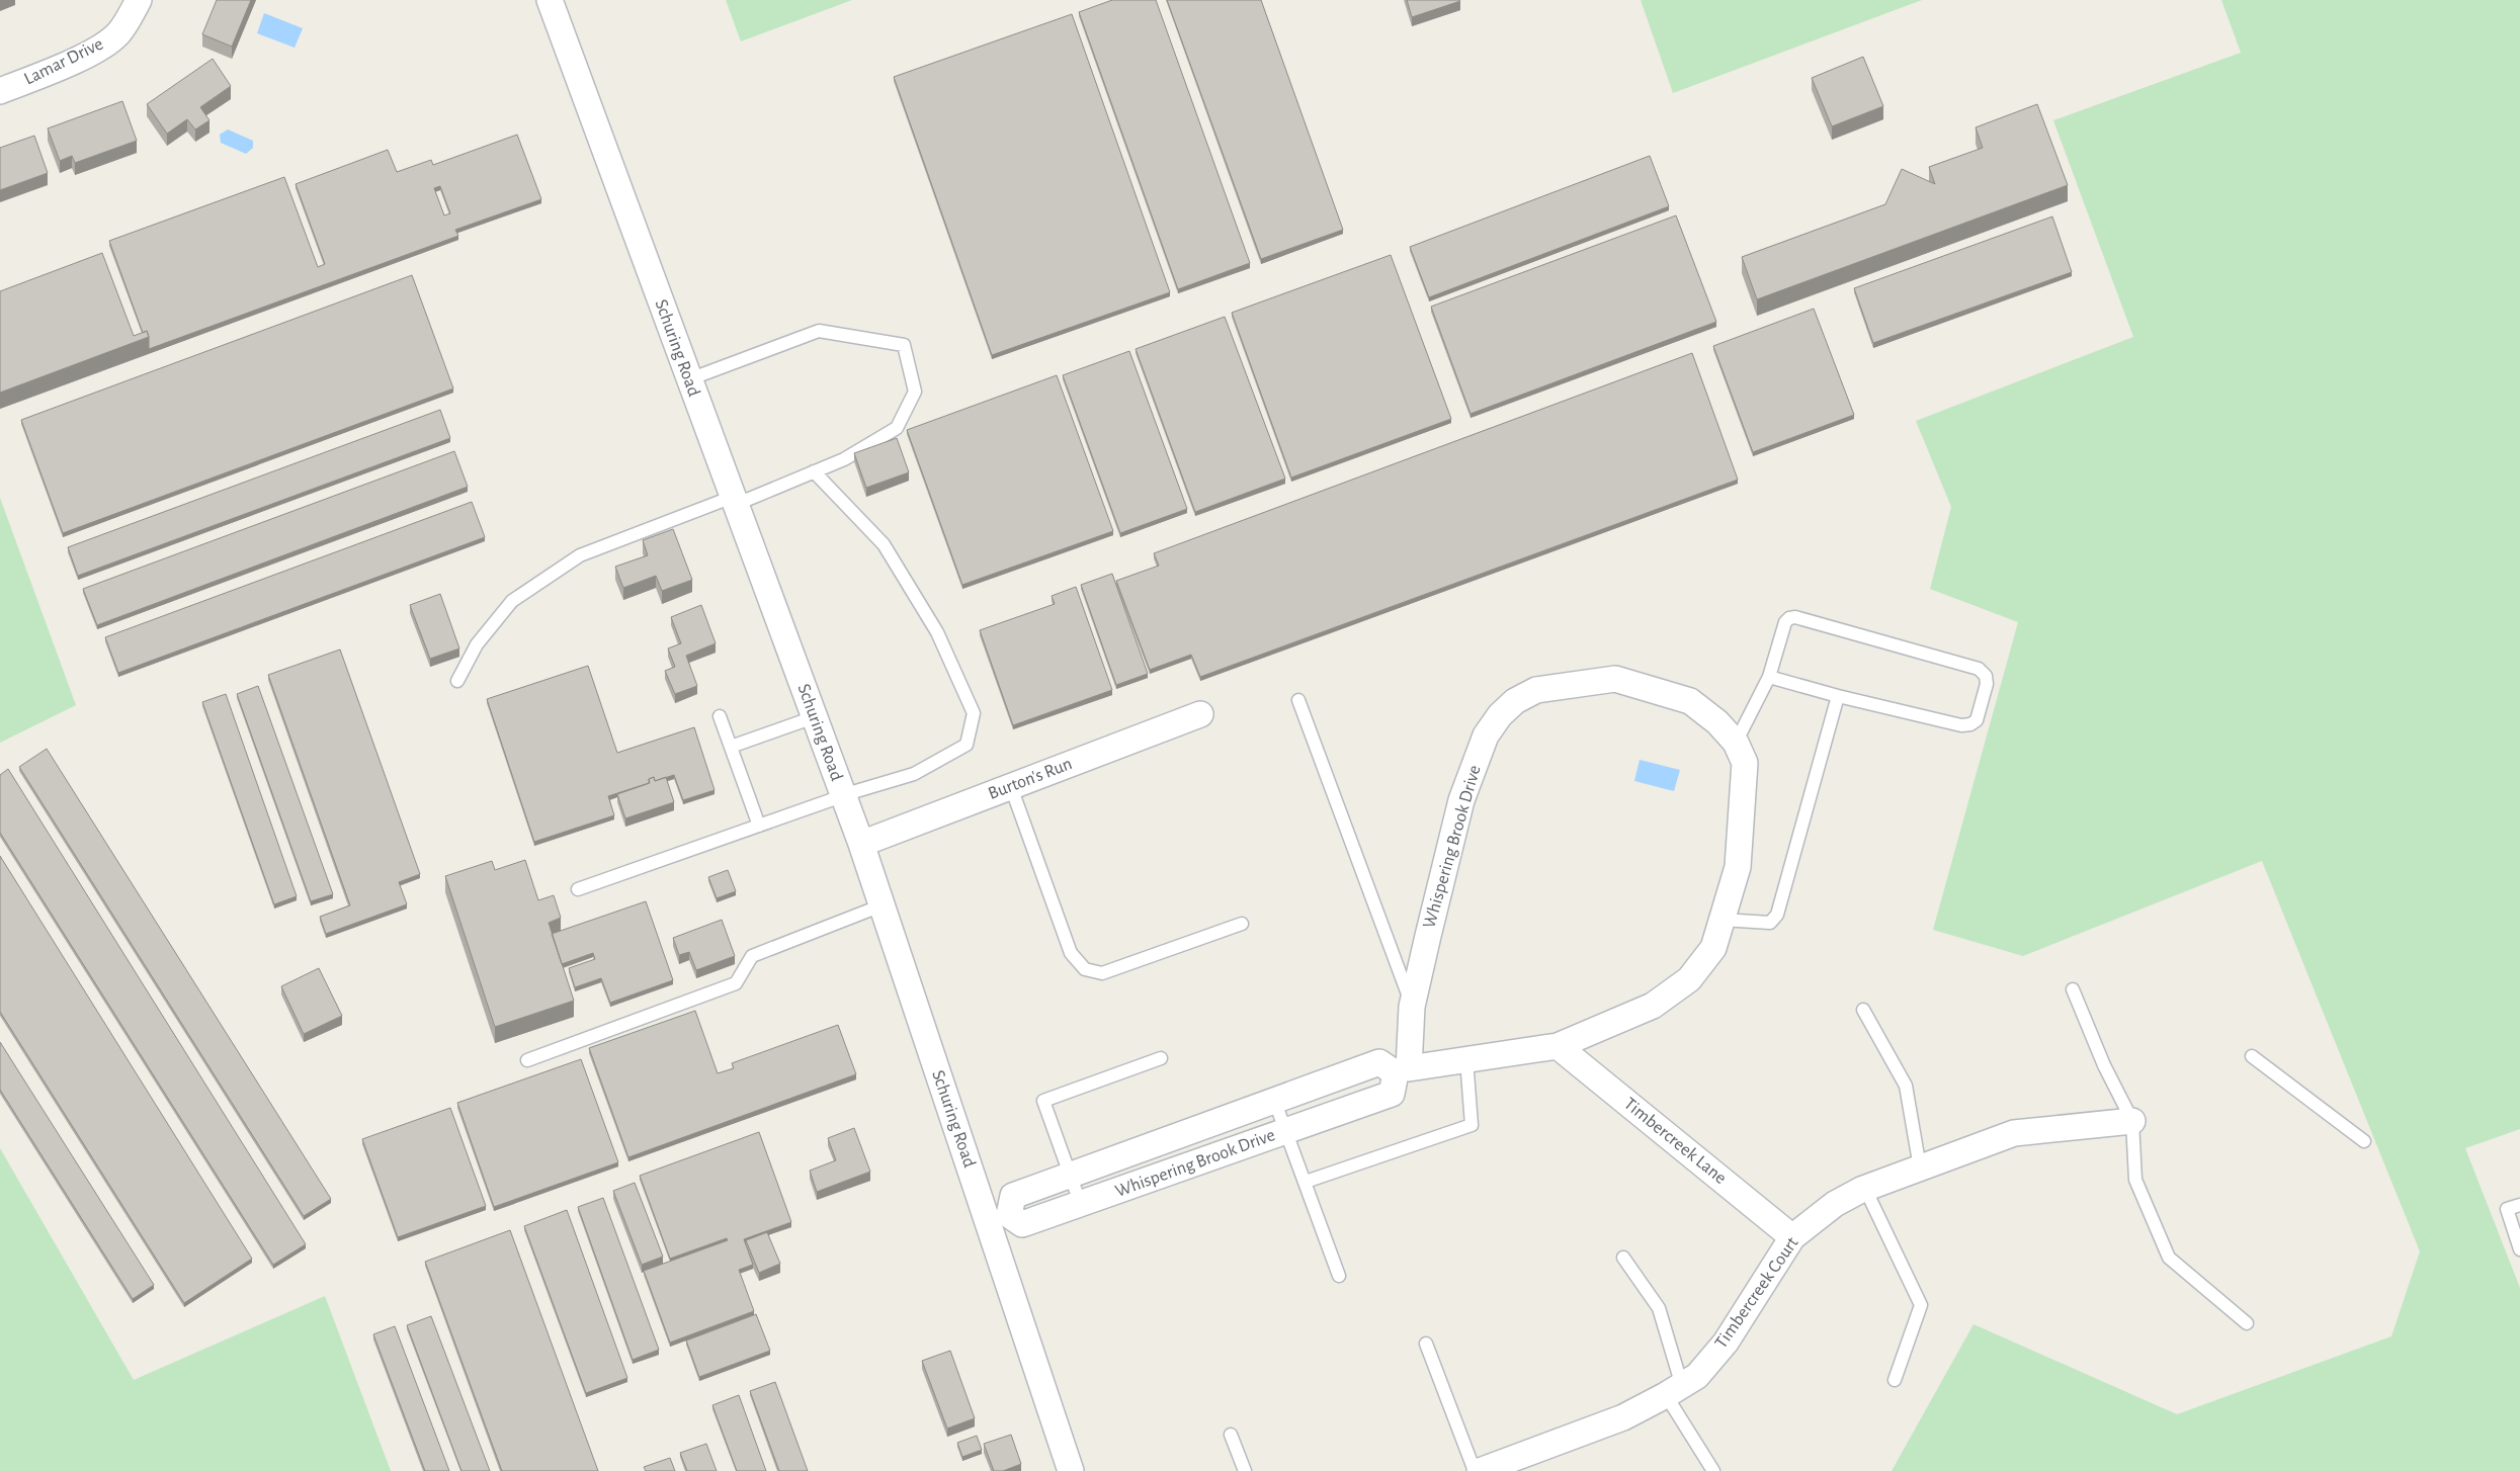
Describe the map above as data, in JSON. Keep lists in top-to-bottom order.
{
  "streets": {
    "street": [
      "Lamar Drive",
      "Schuring Road",
      "Burton's Run",
      "Whispering Brook Drive",
      "Timbercreek Lane",
      "Timbercreek Court"
    ]
  },
  "crossings": [
    ["Schuring Road", "Burton's Run"],
    ["Schuring Road", "Whispering Brook Drive"],
    ["Whispering Brook Drive", "Timbercreek Lane"],
    ["Timbercreek Lane", "Timbercreek Court"]
  ]
}
